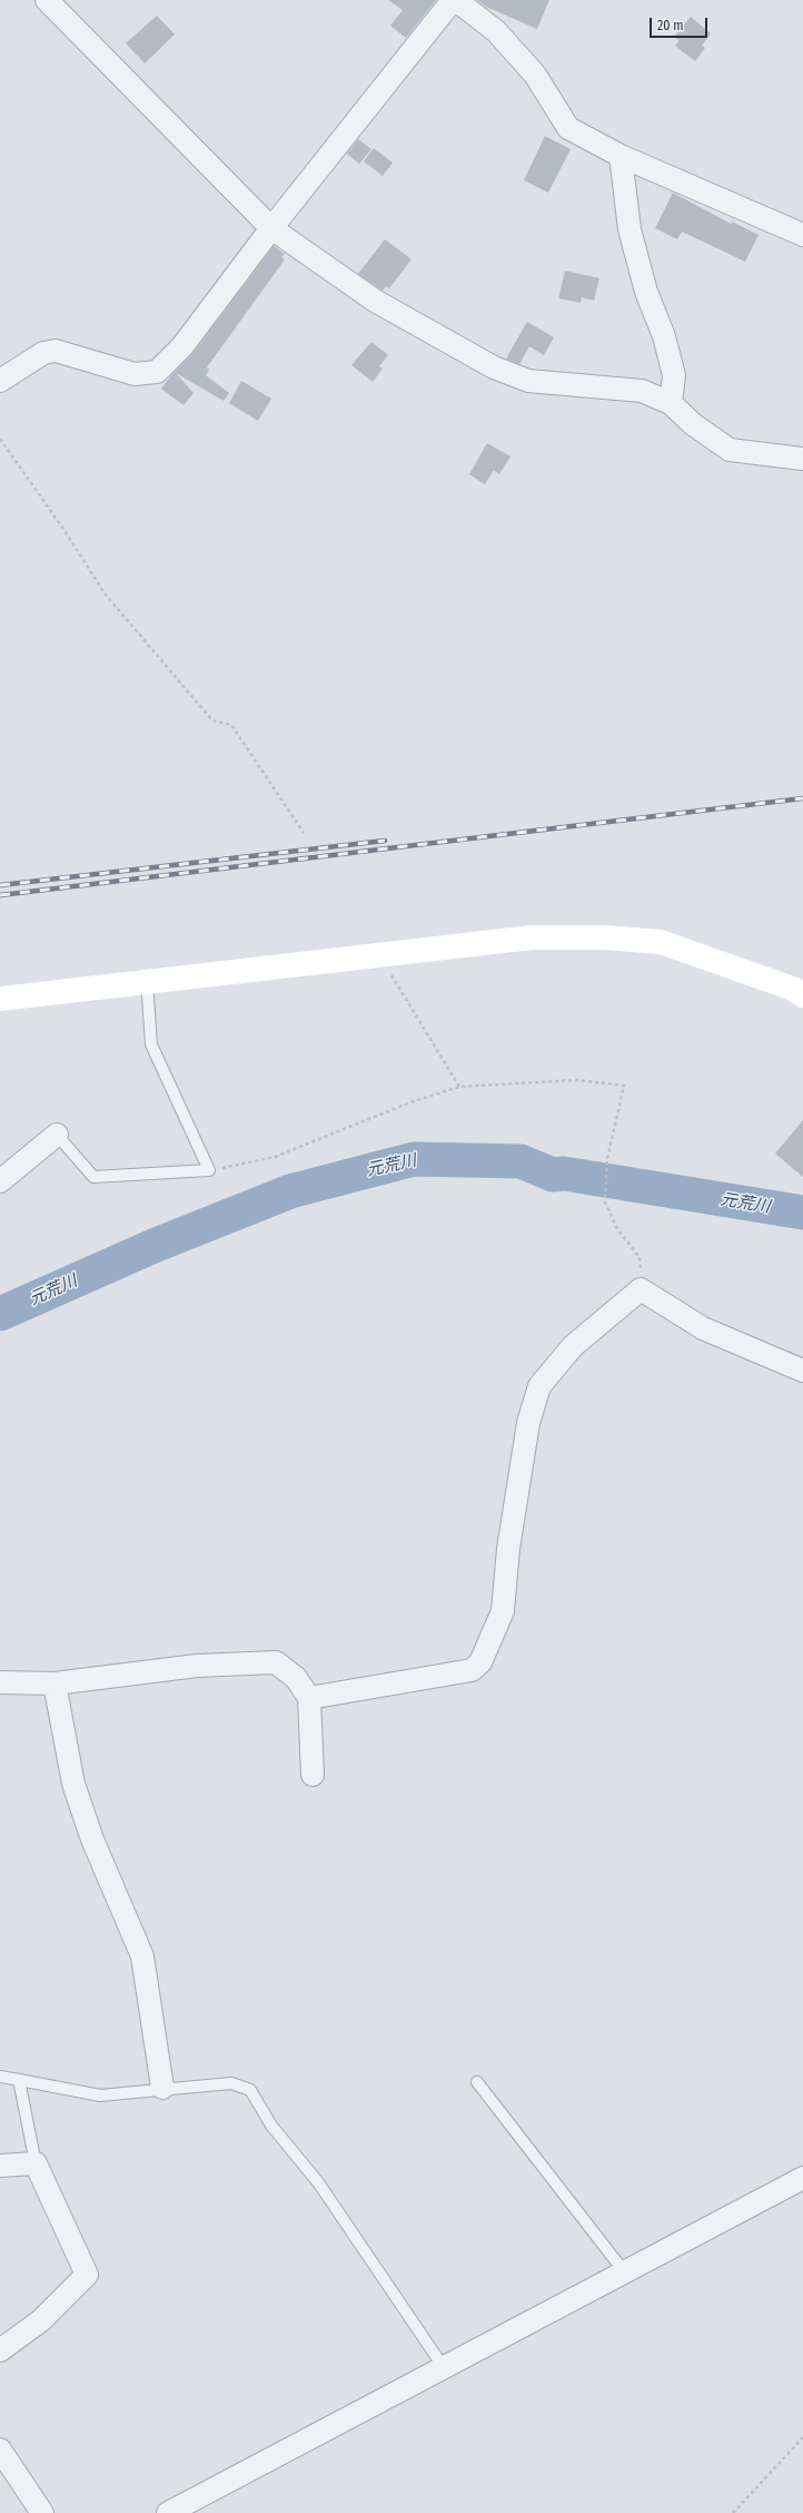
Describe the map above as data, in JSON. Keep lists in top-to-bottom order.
{
  "water": ["元荒川"],
  "scale_bar": "20 m"
}
